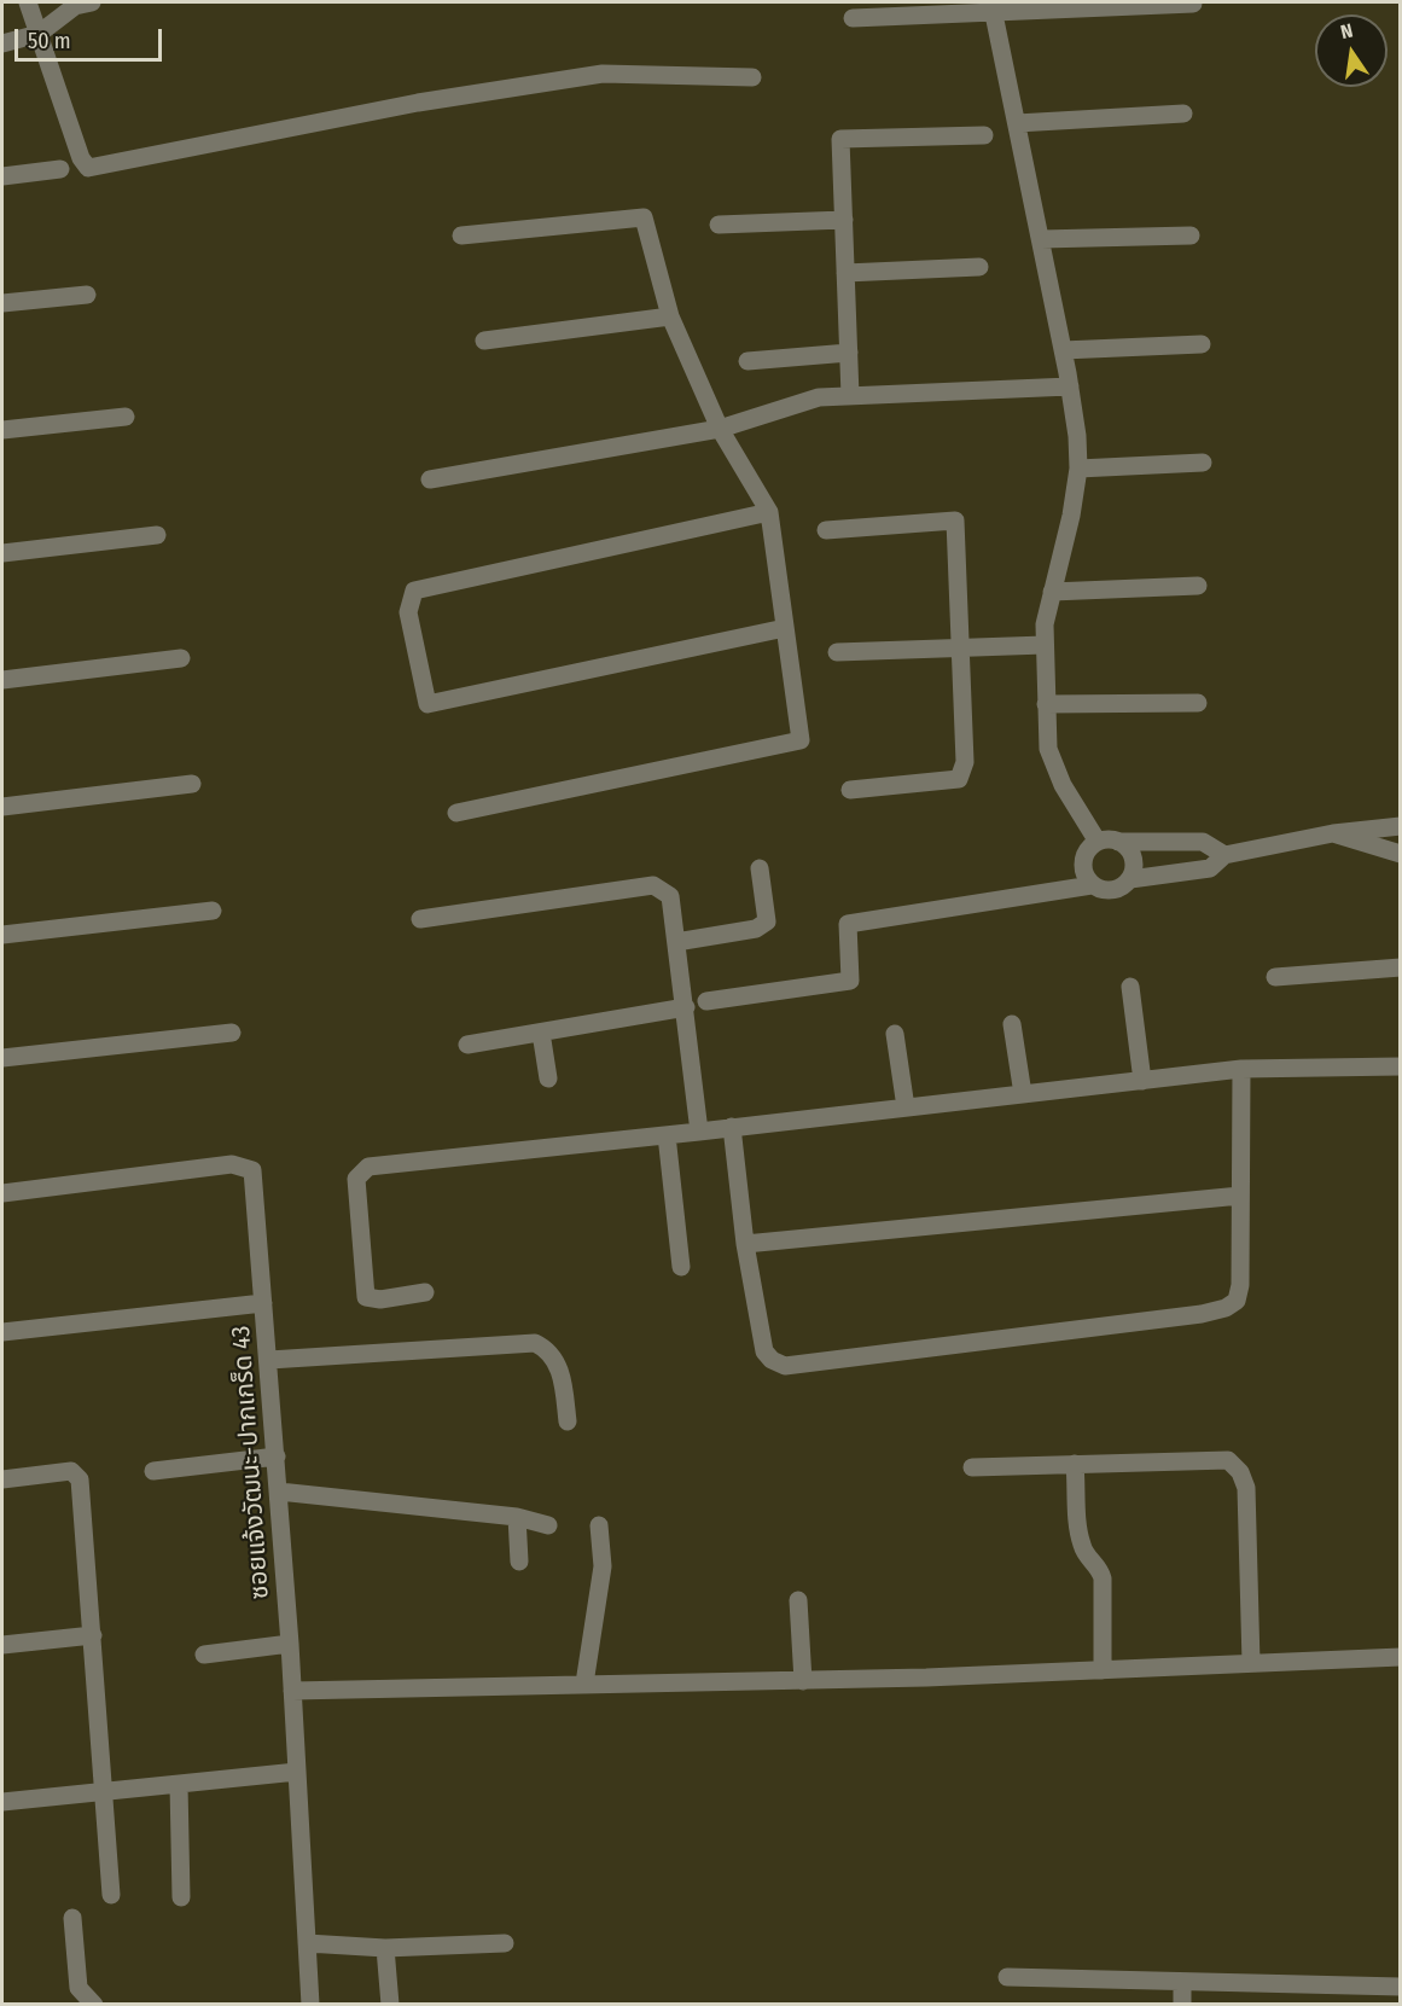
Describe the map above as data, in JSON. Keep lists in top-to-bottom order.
{
  "streets": {
    "street": ["ซอยแจ้งวัฒนะ-ปากเกร็ด 43"]
  },
  "scale_bar": "50 m",
  "north": "top"
}
